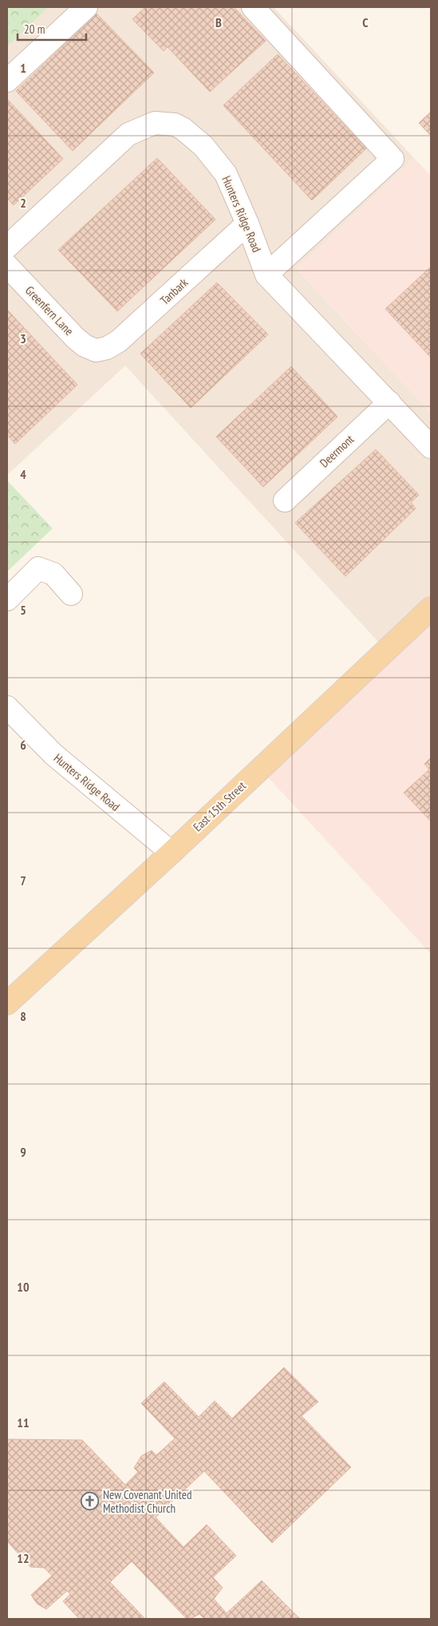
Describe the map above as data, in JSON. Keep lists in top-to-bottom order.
{
  "streets": {
    "main road": ["East 15th Street"],
    "street": [
      "Hunters Ridge Road",
      "Tanbark",
      "Greenfern Lane",
      "Deermont"
    ]
  },
  "crossings": [
    ["Hunters Ridge Road", "Tanbark"],
    ["Hunters Ridge Road", "Deermont"],
    ["Hunters Ridge Road", "East 15th Street"],
    ["Tanbark", "Greenfern Lane"]
  ],
  "places": {
    "church": ["New Covenant United Methodist Church"]
  },
  "scale_bar": "20 m",
  "grid": {
    "columns": ["B", "C"],
    "rows": [
      "1",
      "2",
      "3",
      "4",
      "5",
      "6",
      "7",
      "8",
      "9",
      "10",
      "11",
      "12"
    ]
  }
}
